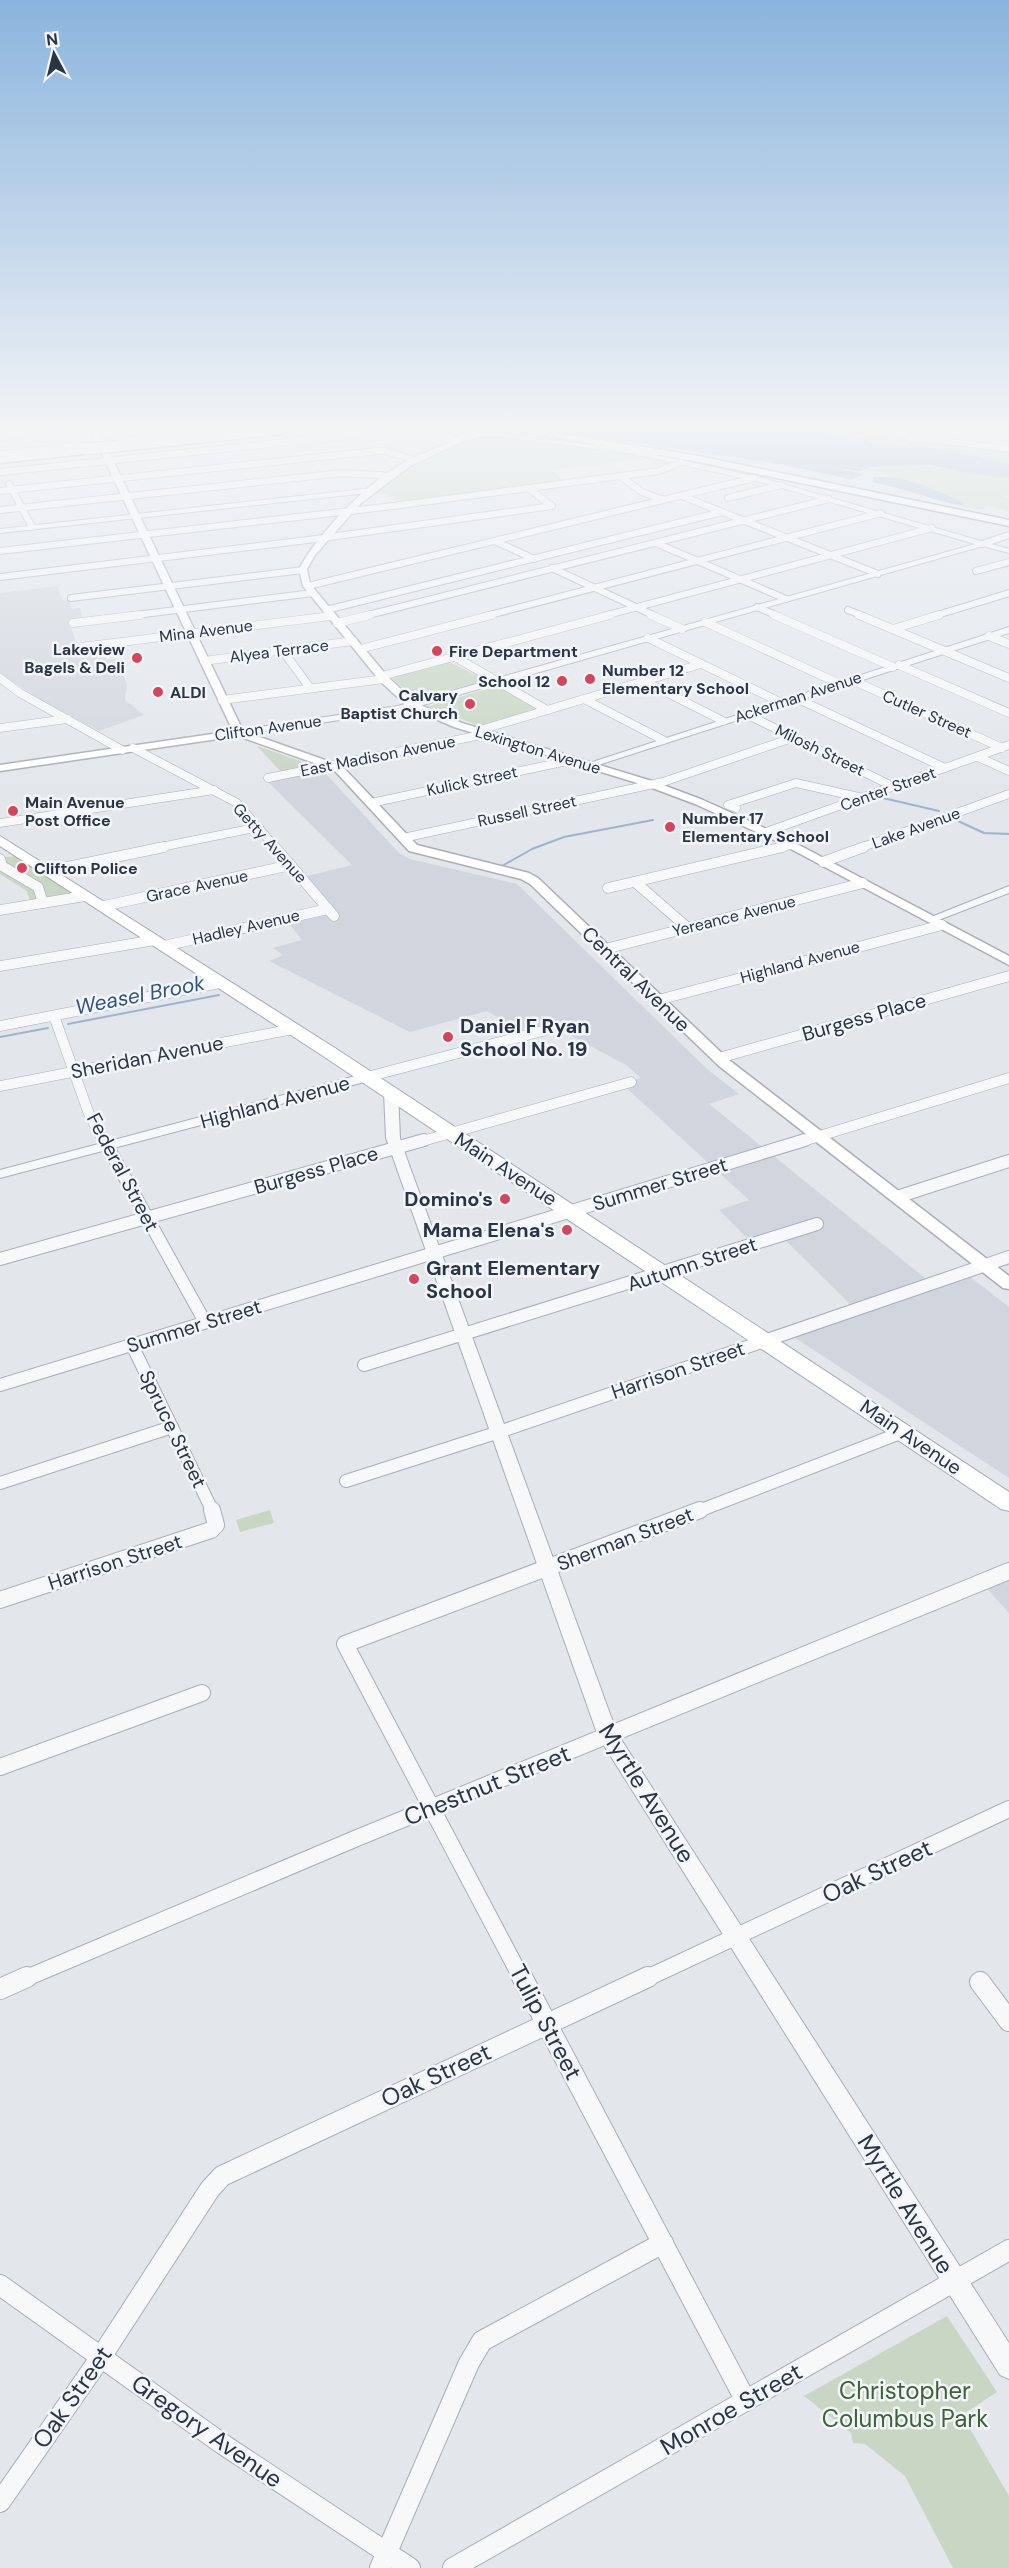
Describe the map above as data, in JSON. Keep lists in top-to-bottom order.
{
  "streets": {
    "main road": [
      "Clifton Avenue",
      "Lexington Avenue",
      "Central Avenue",
      "Main Avenue"
    ],
    "street": [
      "Mina Avenue",
      "Alyea Terrace",
      "Ackerman Avenue",
      "Cutler Street",
      "Milosh Street",
      "East Madison Avenue",
      "Kulick Street",
      "Center Street",
      "Russell Street",
      "Lake Avenue",
      "Getty Avenue",
      "Grace Avenue",
      "Yereance Avenue",
      "Hadley Avenue",
      "Highland Avenue",
      "Burgess Place",
      "Sheridan Avenue",
      "Federal Street",
      "Summer Street",
      "Autumn Street",
      "Harrison Street",
      "Spruce Street",
      "Sherman Street",
      "Chestnut Street",
      "Myrtle Avenue",
      "Oak Street",
      "Tulip Street",
      "Monroe Street",
      "Gregory Avenue"
    ]
  },
  "crossings": [
    ["Mina Avenue", "Lexington Avenue"],
    ["Alyea Terrace", "Lexington Avenue"],
    ["Ackerman Avenue", "Cutler Street"],
    ["Ackerman Avenue", "Lexington Avenue"],
    ["Ackerman Avenue", "Milosh Street"],
    ["Cutler Street", "Center Street"],
    ["Clifton Avenue", "Lexington Avenue"],
    ["Clifton Avenue", "Getty Avenue"],
    ["Clifton Avenue", "Central Avenue"],
    ["Lexington Avenue", "East Madison Avenue"],
    ["Lexington Avenue", "Kulick Street"],
    ["Lexington Avenue", "Center Street"],
    ["Lexington Avenue", "Russell Street"],
    ["Lexington Avenue", "Lake Avenue"],
    ["Lexington Avenue", "Yereance Avenue"],
    ["Lexington Avenue", "Highland Avenue"],
    ["Milosh Street", "Center Street"],
    ["Milosh Street", "Russell Street"],
    ["East Madison Avenue", "Central Avenue"],
    ["Kulick Street", "Central Avenue"],
    ["Russell Street", "Central Avenue"],
    ["Getty Avenue", "Grace Avenue"],
    ["Getty Avenue", "Hadley Avenue"],
    ["Grace Avenue", "Main Avenue"],
    ["Yereance Avenue", "Central Avenue"],
    ["Hadley Avenue", "Main Avenue"],
    ["Highland Avenue", "Central Avenue"],
    ["Highland Avenue", "Main Avenue"],
    ["Highland Avenue", "Federal Street"],
    ["Central Avenue", "Burgess Place"],
    ["Central Avenue", "Summer Street"],
    ["Central Avenue", "Harrison Street"],
    ["Burgess Place", "Main Avenue"],
    ["Burgess Place", "Federal Street"],
    ["Burgess Place", "Myrtle Avenue"],
    ["Sheridan Avenue", "Main Avenue"],
    ["Sheridan Avenue", "Federal Street"],
    ["Main Avenue", "Summer Street"],
    ["Main Avenue", "Autumn Street"],
    ["Main Avenue", "Harrison Street"],
    ["Main Avenue", "Sherman Street"],
    ["Main Avenue", "Myrtle Avenue"],
    ["Federal Street", "Summer Street"],
    ["Summer Street", "Spruce Street"],
    ["Summer Street", "Myrtle Avenue"],
    ["Autumn Street", "Myrtle Avenue"],
    ["Harrison Street", "Spruce Street"],
    ["Harrison Street", "Myrtle Avenue"],
    ["Sherman Street", "Myrtle Avenue"],
    ["Sherman Street", "Tulip Street"],
    ["Chestnut Street", "Myrtle Avenue"],
    ["Chestnut Street", "Tulip Street"],
    ["Myrtle Avenue", "Oak Street"],
    ["Myrtle Avenue", "Monroe Street"],
    ["Oak Street", "Tulip Street"],
    ["Oak Street", "Gregory Avenue"],
    ["Tulip Street", "Monroe Street"]
  ],
  "water": ["Weasel Brook"],
  "parks": ["Christopher Columbus Park"],
  "places": [
    "Fire Department",
    "Lakeview Bagels & Deli",
    "Number 12 Elementary School",
    "School 12",
    "ALDI",
    "Calvary Baptist Church",
    "Main Avenue Post Office",
    "Number 17 Elementary School",
    "Clifton Police",
    "Daniel F Ryan School No. 19",
    "Domino's",
    "Mama Elena's",
    "Grant Elementary School"
  ],
  "north": "top"
}
